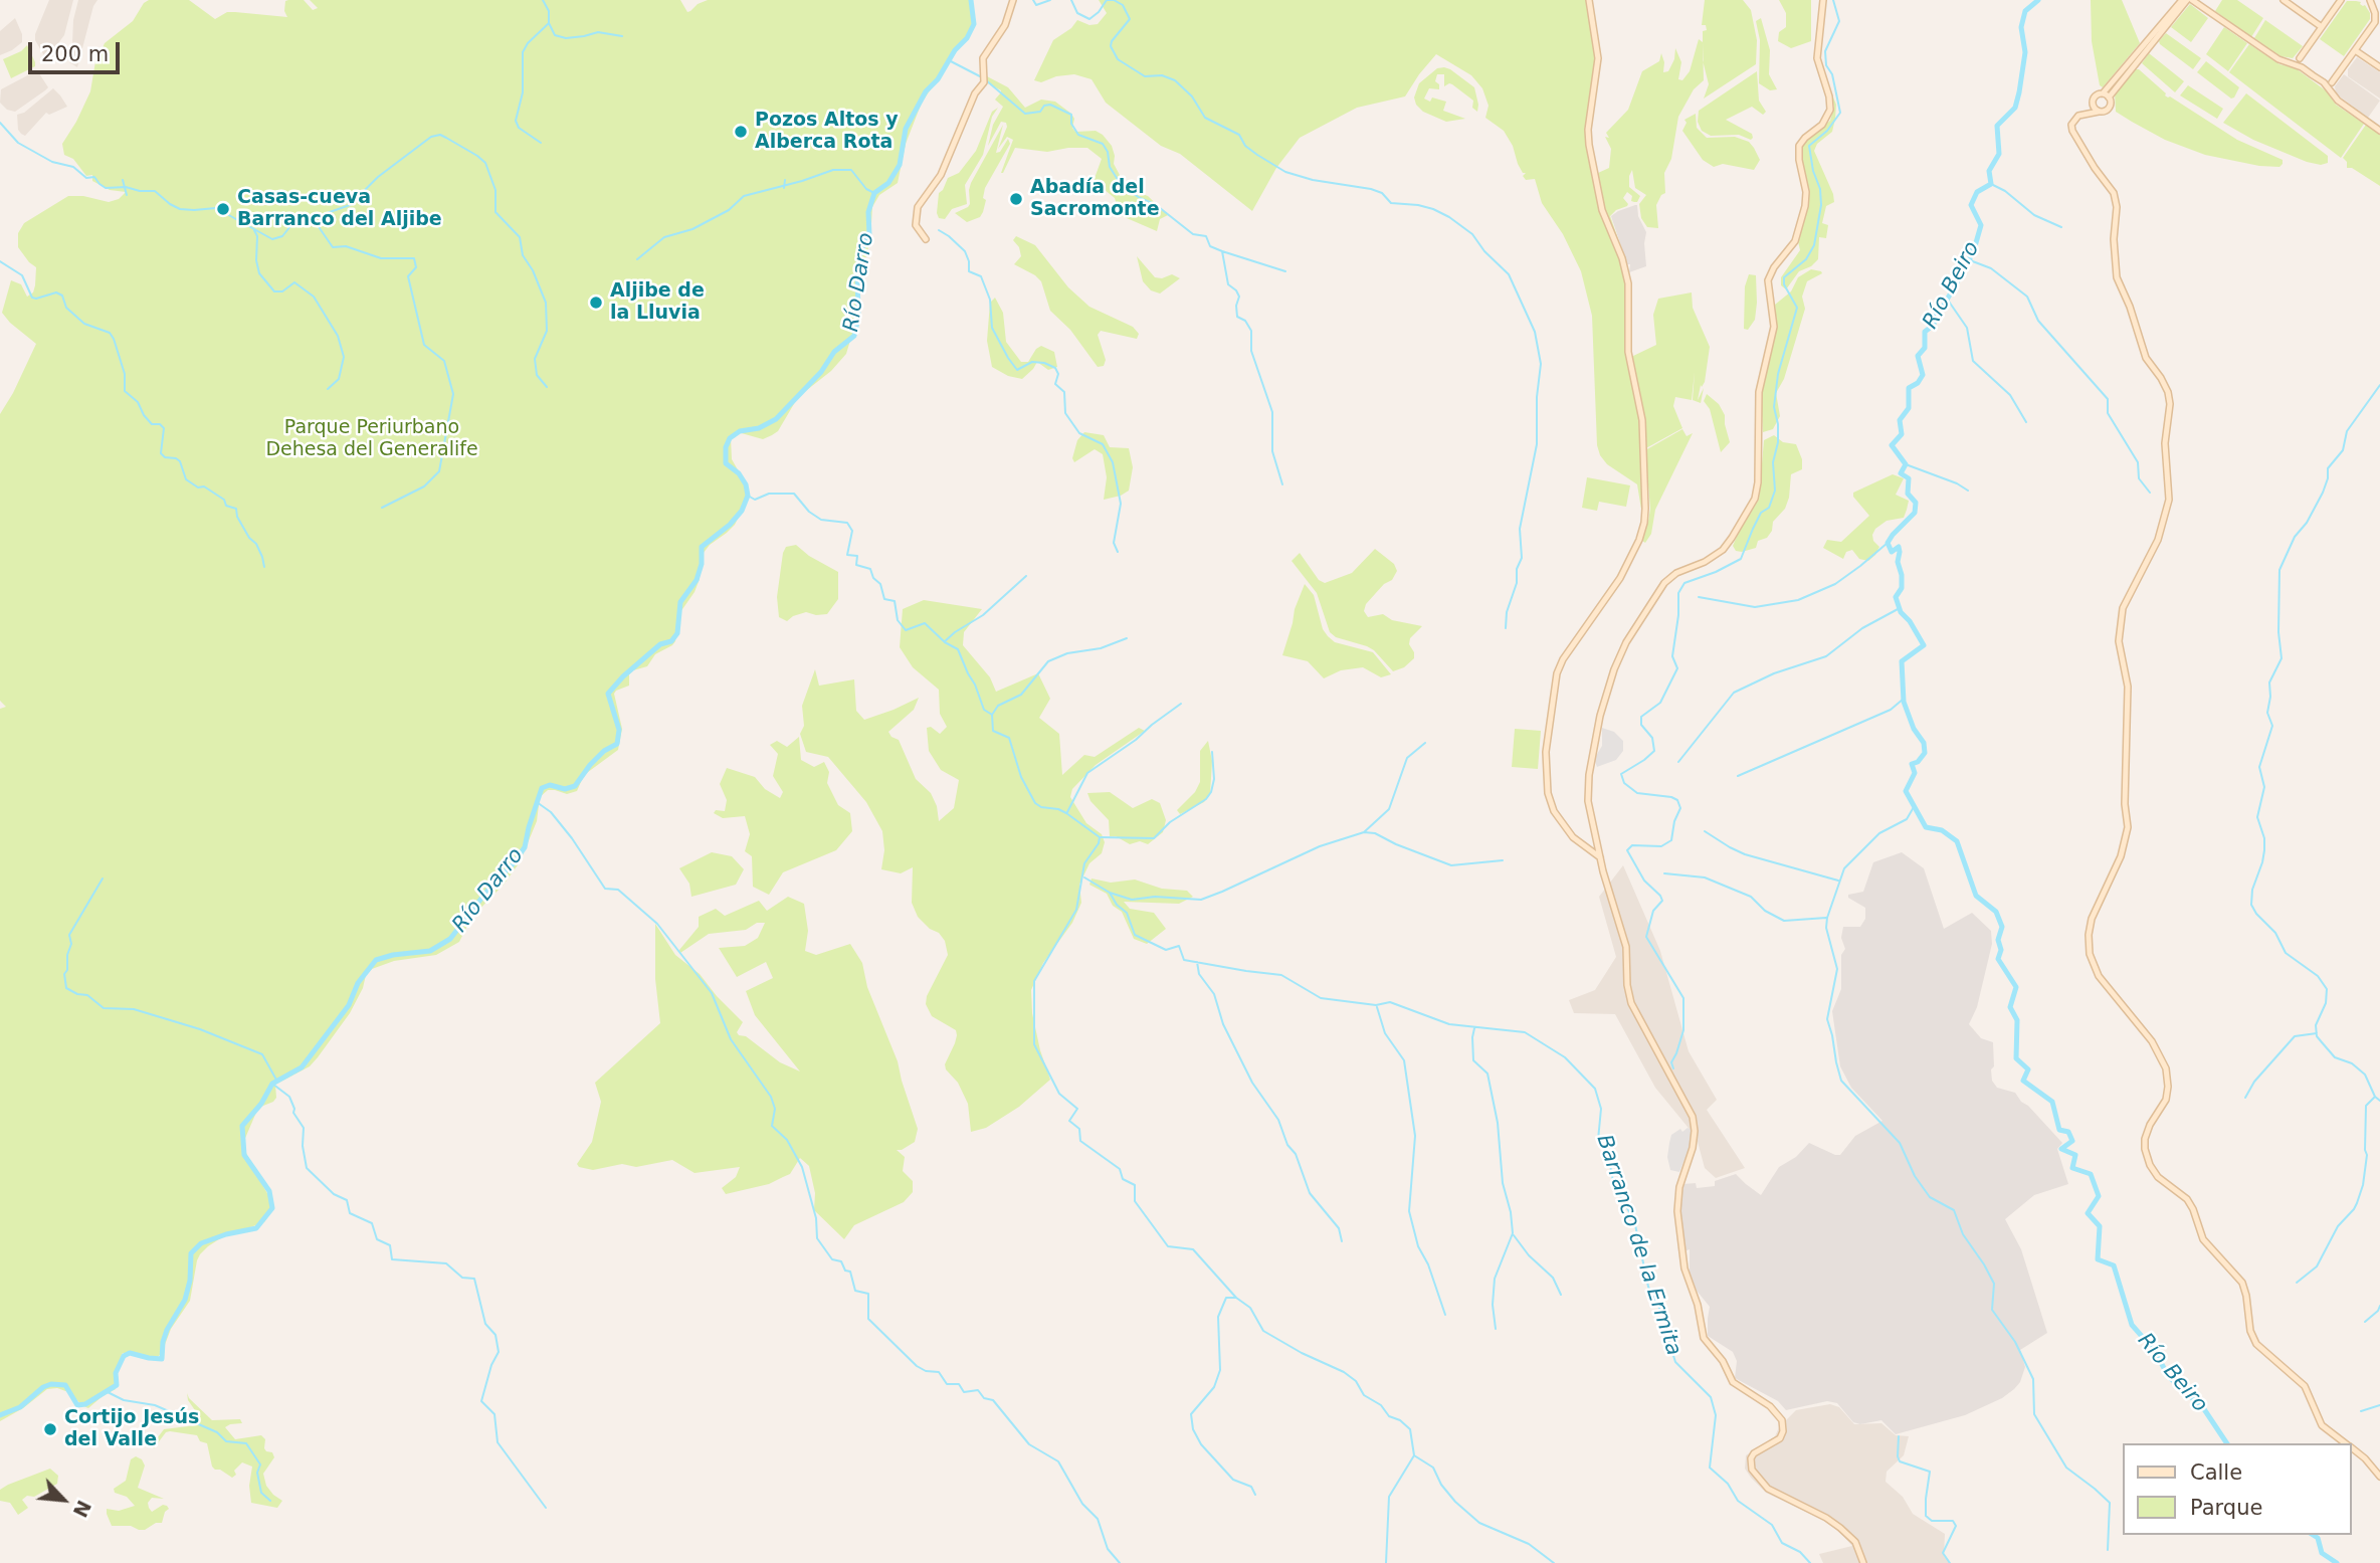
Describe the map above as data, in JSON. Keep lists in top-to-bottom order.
{
  "water": ["Río Darro", "Río Beiro", "Barranco de la Ermita"],
  "parks": ["Parque Periurbano Dehesa del Generalife"],
  "places": [
    "Pozos Altos y Alberca Rota",
    "Abadía del Sacromonte",
    "Casas-cueva Barranco del Aljibe",
    "Aljibe de la Lluvia",
    "Cortijo Jesús del Valle"
  ],
  "legend": ["Calle", "Parque"],
  "scale_bar": "200 m",
  "north": "bottom right"
}
